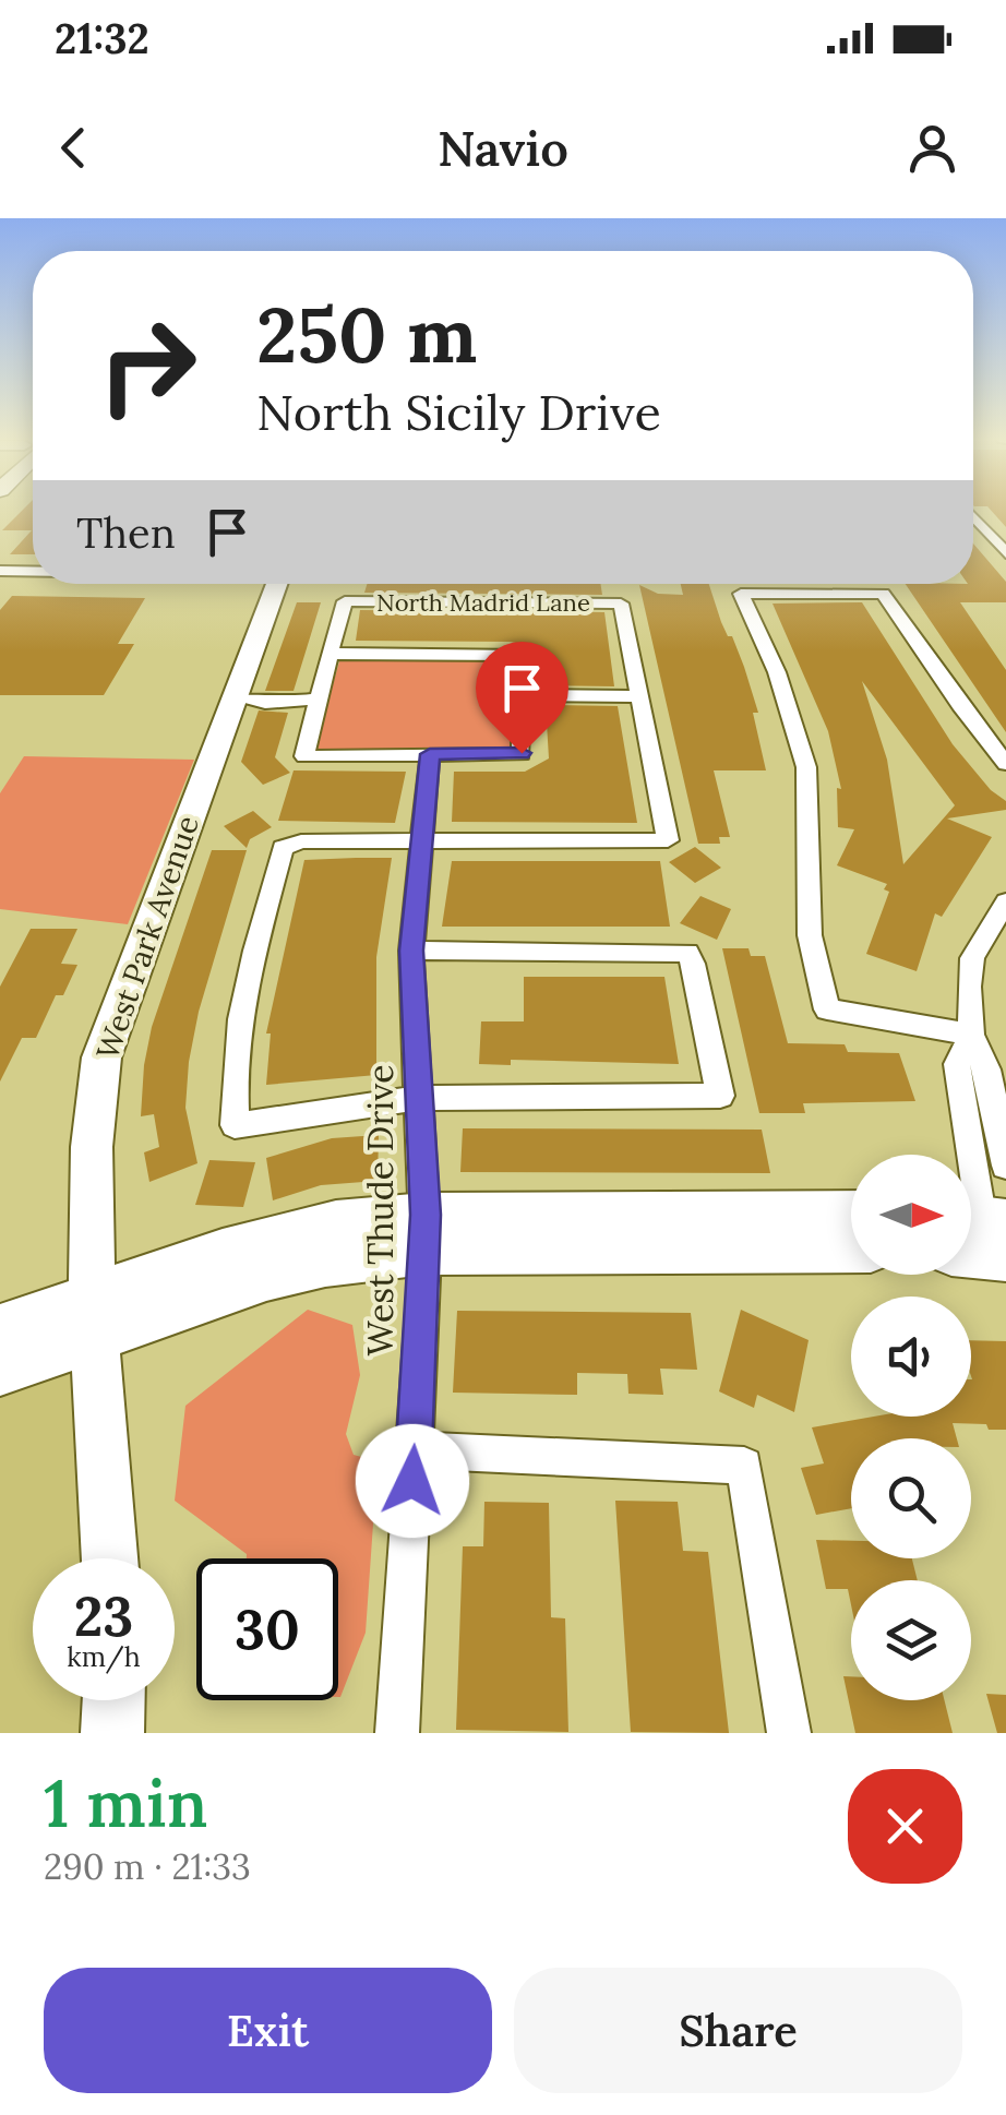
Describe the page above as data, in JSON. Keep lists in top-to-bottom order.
{
  "streets": {
    "street": ["North Madrid Lane", "West Park Avenue", "West Thude Drive"]
  },
  "north": "right",
  "page": {
    "status": "21:32",
    "header": "Navio",
    "turn": ["250 m", "North Sicily Drive"],
    "then": "Then",
    "speed": "23 km/h",
    "limit": "30",
    "heading": ["1 min", "290 m · 21:33"],
    "buttons": ["Exit", "Share"]
  }
}
